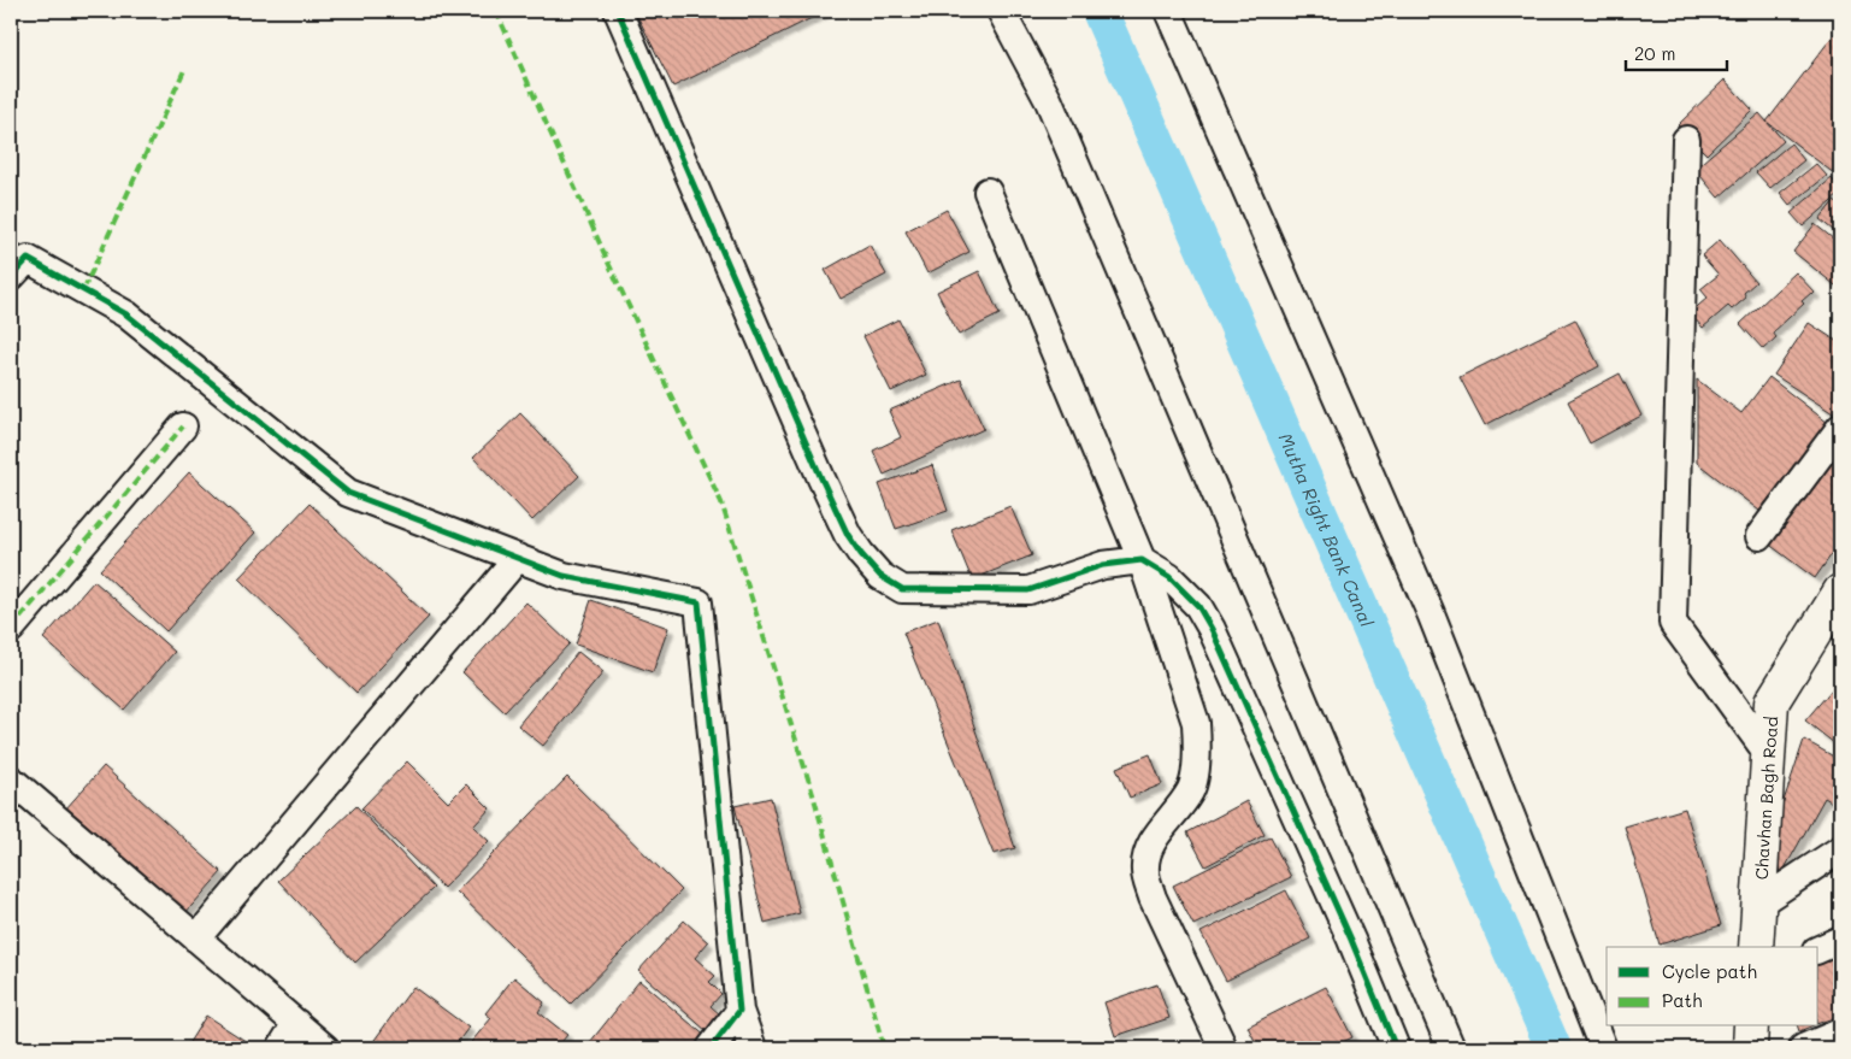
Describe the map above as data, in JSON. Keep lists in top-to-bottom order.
{
  "streets": {
    "street": ["Chavhan Bagh Road"]
  },
  "water": ["Mutha Right Bank Canal"],
  "legend": ["Cycle path", "Path"],
  "scale_bar": "20 m"
}
